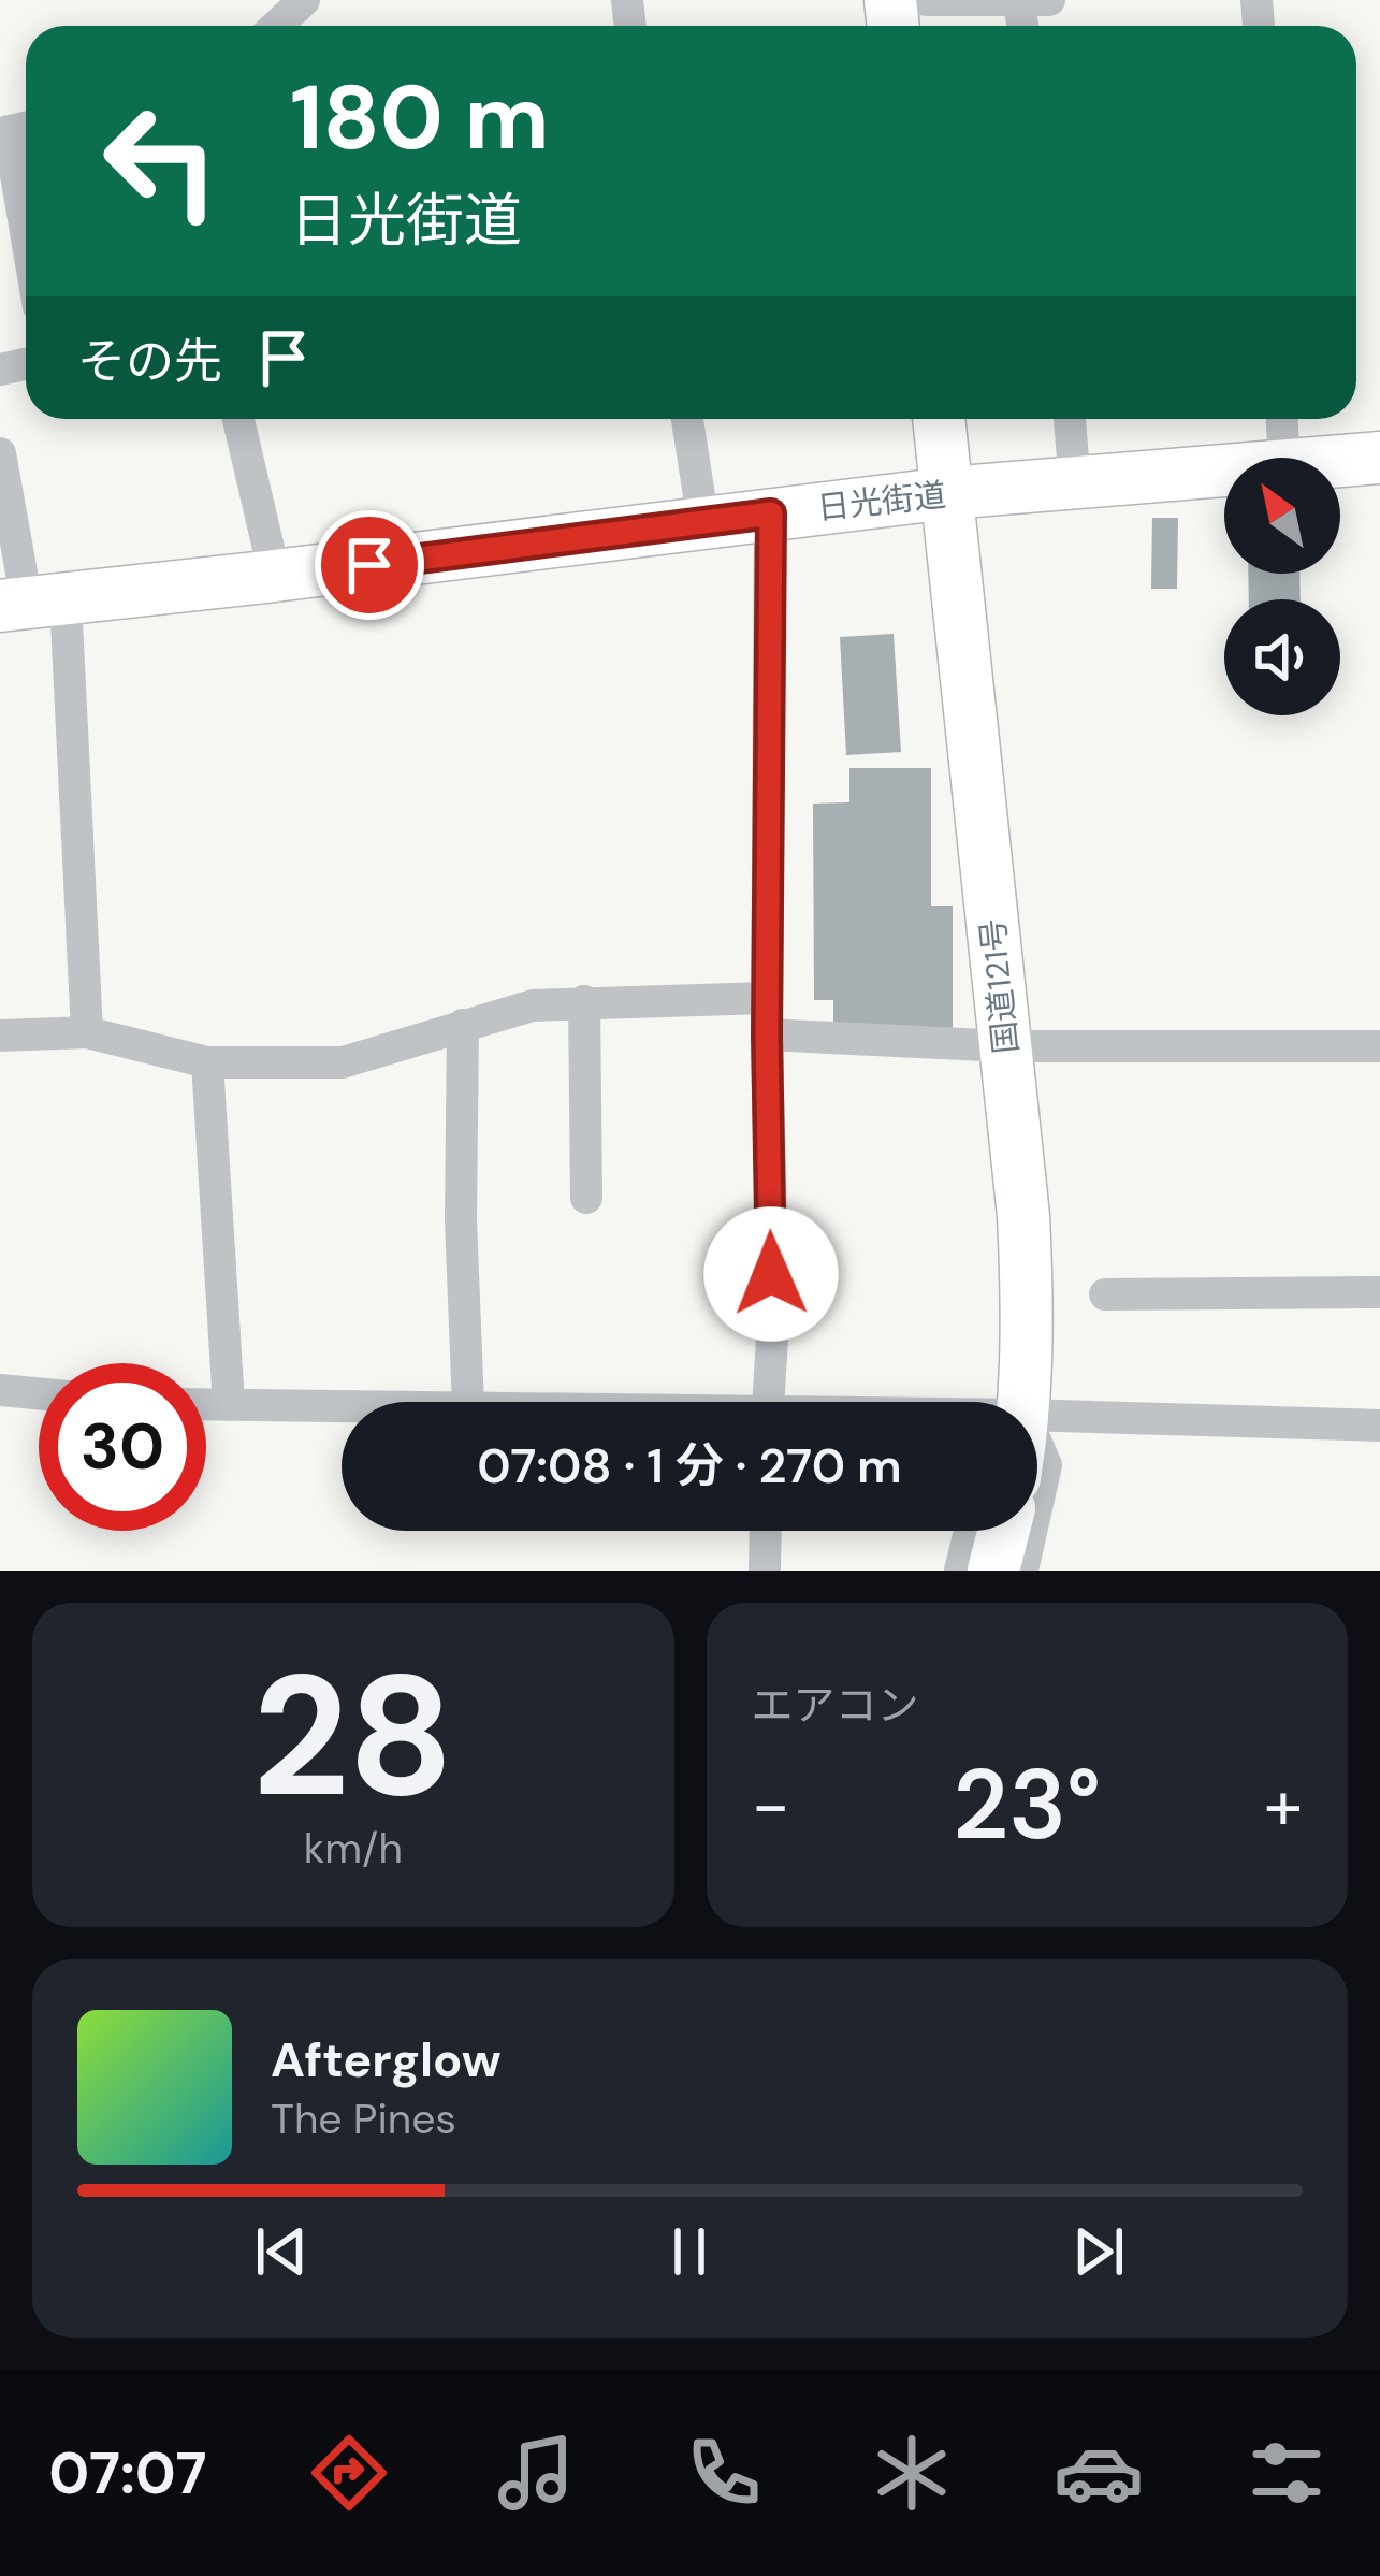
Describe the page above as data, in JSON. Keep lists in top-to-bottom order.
{
  "streets": {
    "highway": ["日光街道", "国道121号"]
  },
  "crossings": [
    ["日光街道", "国道121号"]
  ],
  "north": "top left",
  "page": {
    "turn": ["180 m", "日光街道"],
    "then": "その先",
    "limit": "30",
    "trip": "07:08 · 1 分 · 270 m",
    "tile": [
      ["28", "km/h"],
      "エアコン"
    ],
    "heat": ["−", "23°", "+"],
    "song": ["Afterglow", "The Pines"],
    "tabs": "07:07"
  }
}
